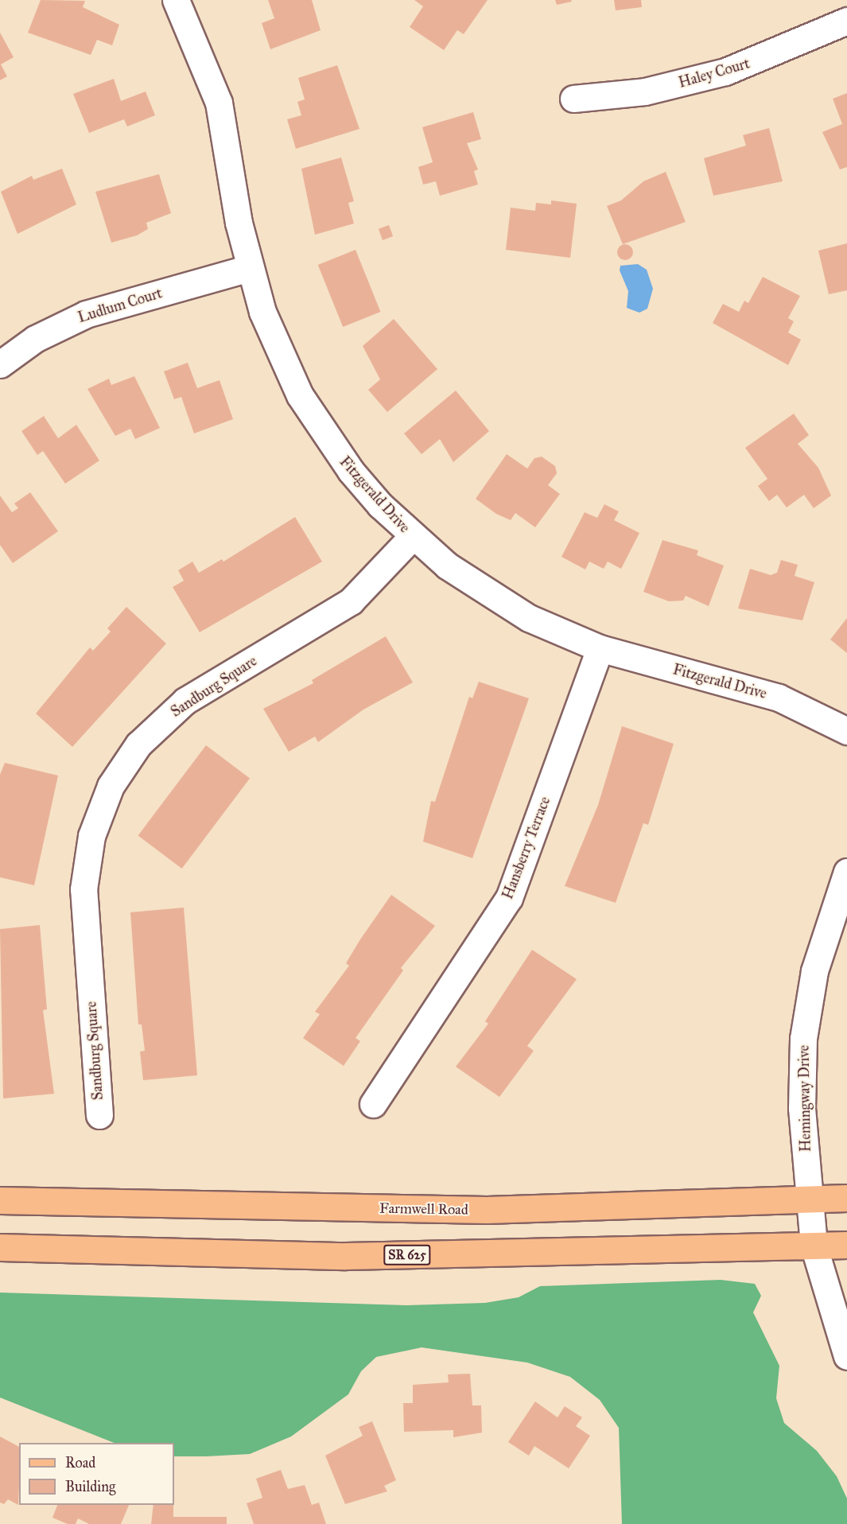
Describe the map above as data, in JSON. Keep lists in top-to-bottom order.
{
  "streets": {
    "main road": ["Farmwell Road", "SR 625"],
    "street": [
      "Haley Court",
      "Ludlum Court",
      "Fitzgerald Drive",
      "Sandburg Square",
      "Hansberry Terrace",
      "Hemingway Drive"
    ]
  },
  "crossings": [
    ["Ludlum Court", "Fitzgerald Drive"],
    ["Fitzgerald Drive", "Sandburg Square"],
    ["Fitzgerald Drive", "Hansberry Terrace"],
    ["Hemingway Drive", "Farmwell Road"],
    ["Hemingway Drive", "SR 625"]
  ],
  "legend": ["Road", "Building"]
}
